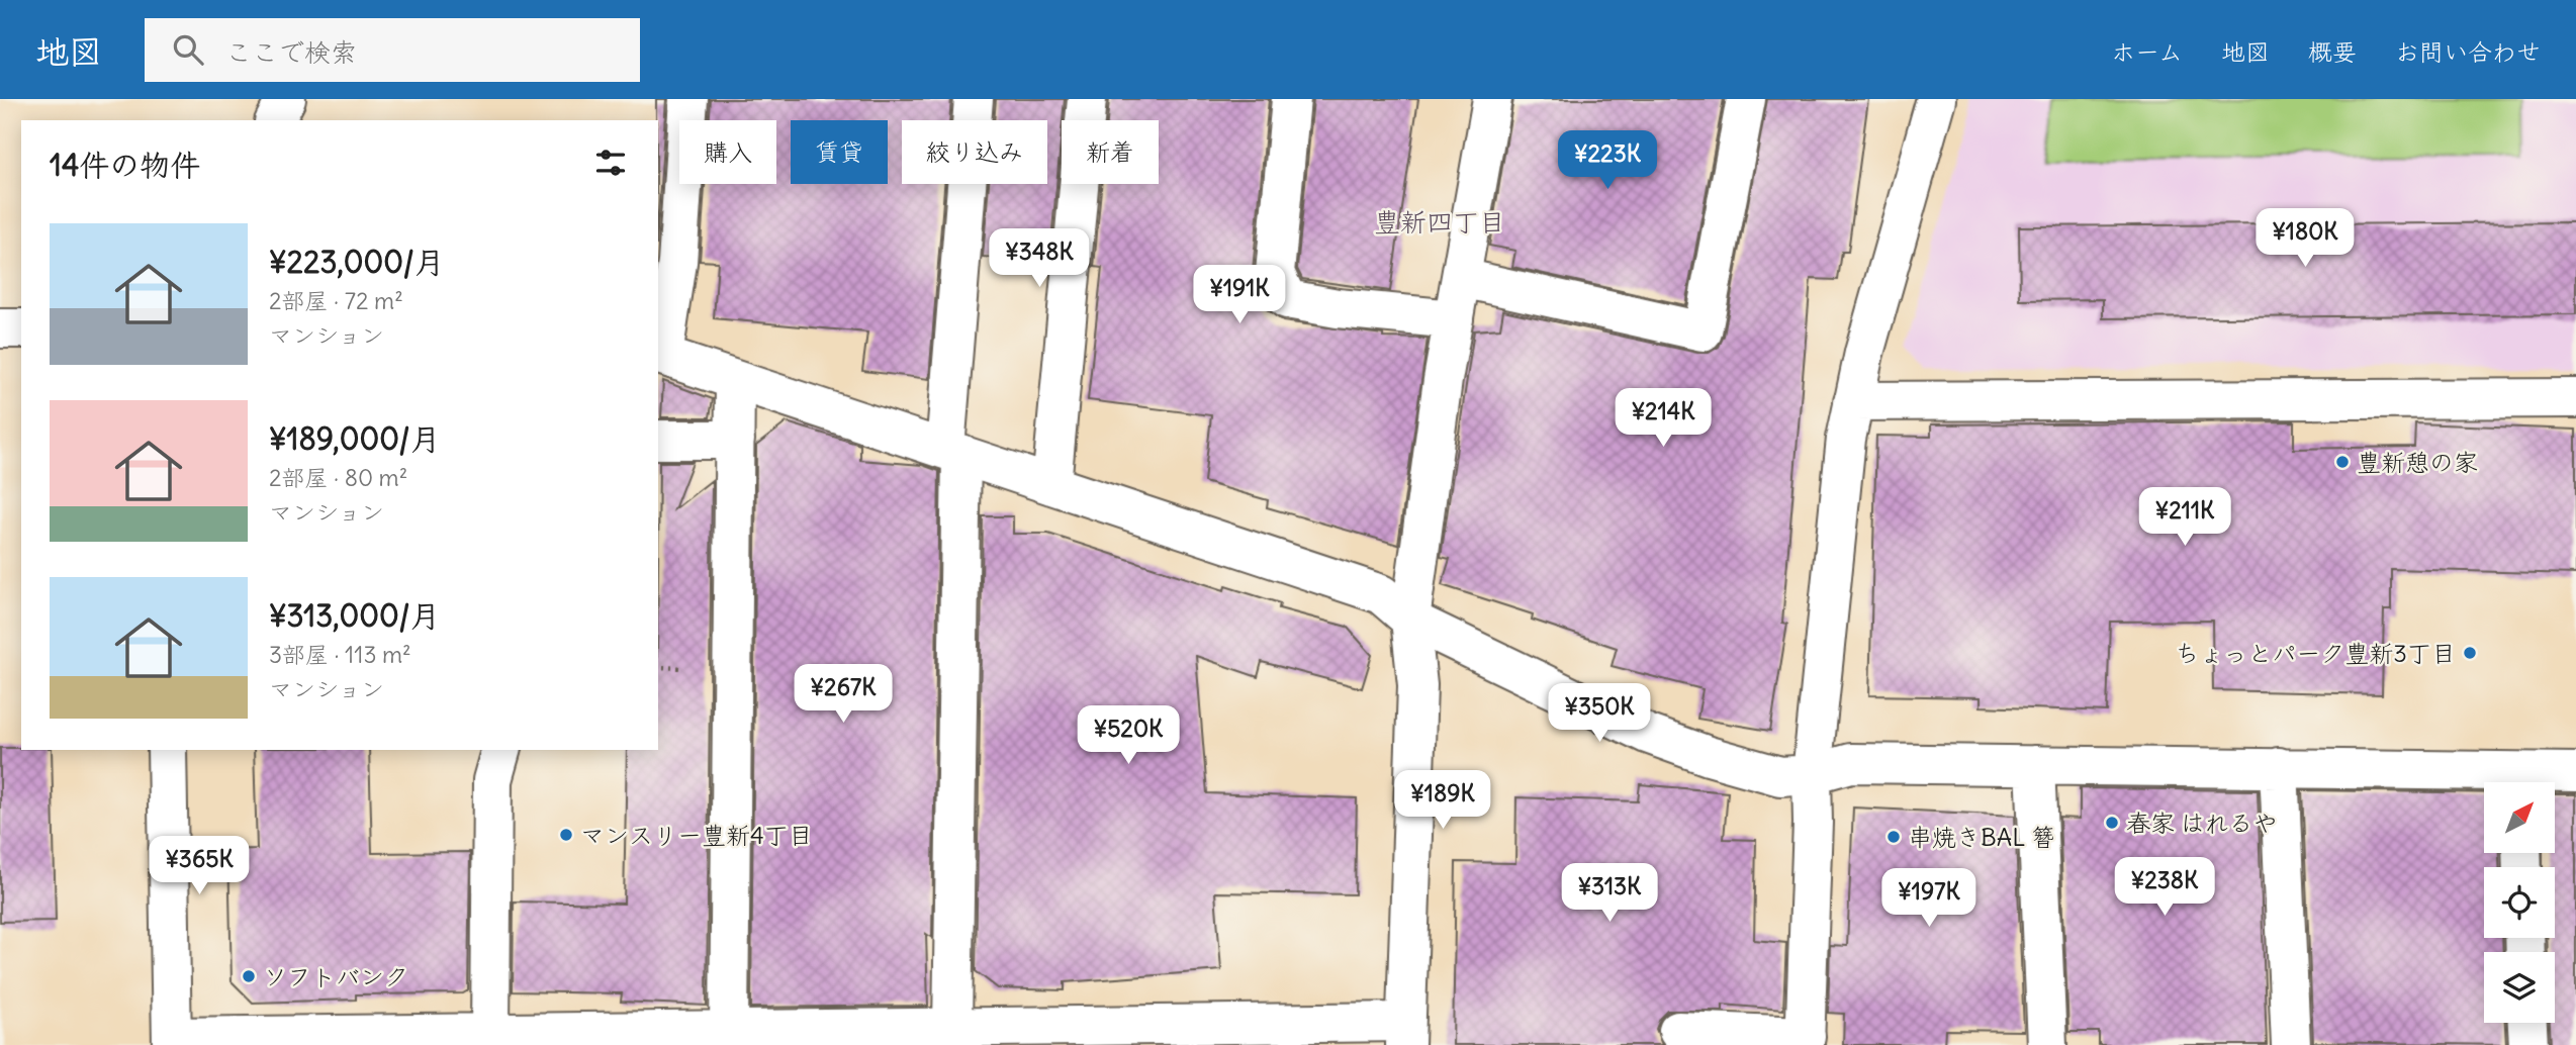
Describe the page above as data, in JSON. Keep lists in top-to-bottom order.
{
  "districts": ["豊新四丁目"],
  "places": [
    "豊新憩の家",
    "ちょっとパーク豊新3丁目",
    "春家 はれるや",
    "マンスリー豊新4丁目",
    "串焼きBAL 簪",
    "ソフトバンク"
  ],
  "north": "top right",
  "page": {
    "header": "地図",
    "search": "ここで検索",
    "nav": [
      "ホーム",
      "地図",
      "概要",
      "お問い合わせ"
    ],
    "chip": [
      "購入",
      "賃貸",
      "絞り込み",
      "新着"
    ],
    "heading": "14件の物件",
    "price": [
      "¥223K",
      "¥180K",
      "¥348K",
      "¥191K",
      "¥214K",
      "¥211K",
      "¥267K",
      "¥350K",
      "¥520K",
      "¥189K",
      "¥365K",
      "¥238K",
      "¥313K",
      "¥197K"
    ],
    "list": [
      {
        "name": "¥223,000/月",
        "note": "2部屋 · 72 m² · マンション"
      },
      {
        "name": "¥189,000/月",
        "note": "2部屋 · 80 m² · マンション"
      },
      {
        "name": "¥313,000/月",
        "note": "3部屋 · 113 m² · マンション"
      }
    ]
  }
}
